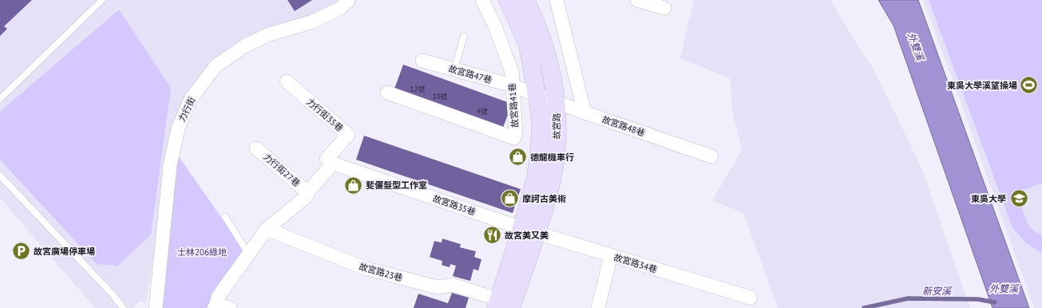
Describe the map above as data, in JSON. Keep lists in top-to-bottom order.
{
  "streets": {
    "main road": ["故宮路"],
    "street": [
      "故宮路47巷",
      "故宮路41巷",
      "力行街",
      "力行街35巷",
      "故宮路48巷",
      "力行街27巷",
      "故宮路35巷",
      "故宮路34巷",
      "故宮路23巷"
    ]
  },
  "crossings": [
    ["故宮路47巷", "故宮路41巷"],
    ["故宮路47巷", "故宮路"],
    ["故宮路47巷", "故宮路48巷"],
    ["力行街35巷", "故宮路35巷"],
    ["故宮路", "故宮路48巷"],
    ["故宮路", "故宮路35巷"],
    ["故宮路", "故宮路34巷"],
    ["故宮路", "故宮路23巷"],
    ["故宮路35巷", "故宮路34巷"]
  ],
  "water": ["外雙溪", "新安溪"],
  "parks": ["士林206綠地"],
  "places": {
    "sports": ["東吳大學溪望操場"],
    "shop": ["德龍機車行", "斐儷髮型工作室", "摩訶古美術"],
    "school or university": ["東吳大學"],
    "restaurant": ["故宮美又美"],
    "parking": ["故宮廣場停車場"]
  },
  "house_numbers": ["12號", "10號", "4號"]
}
